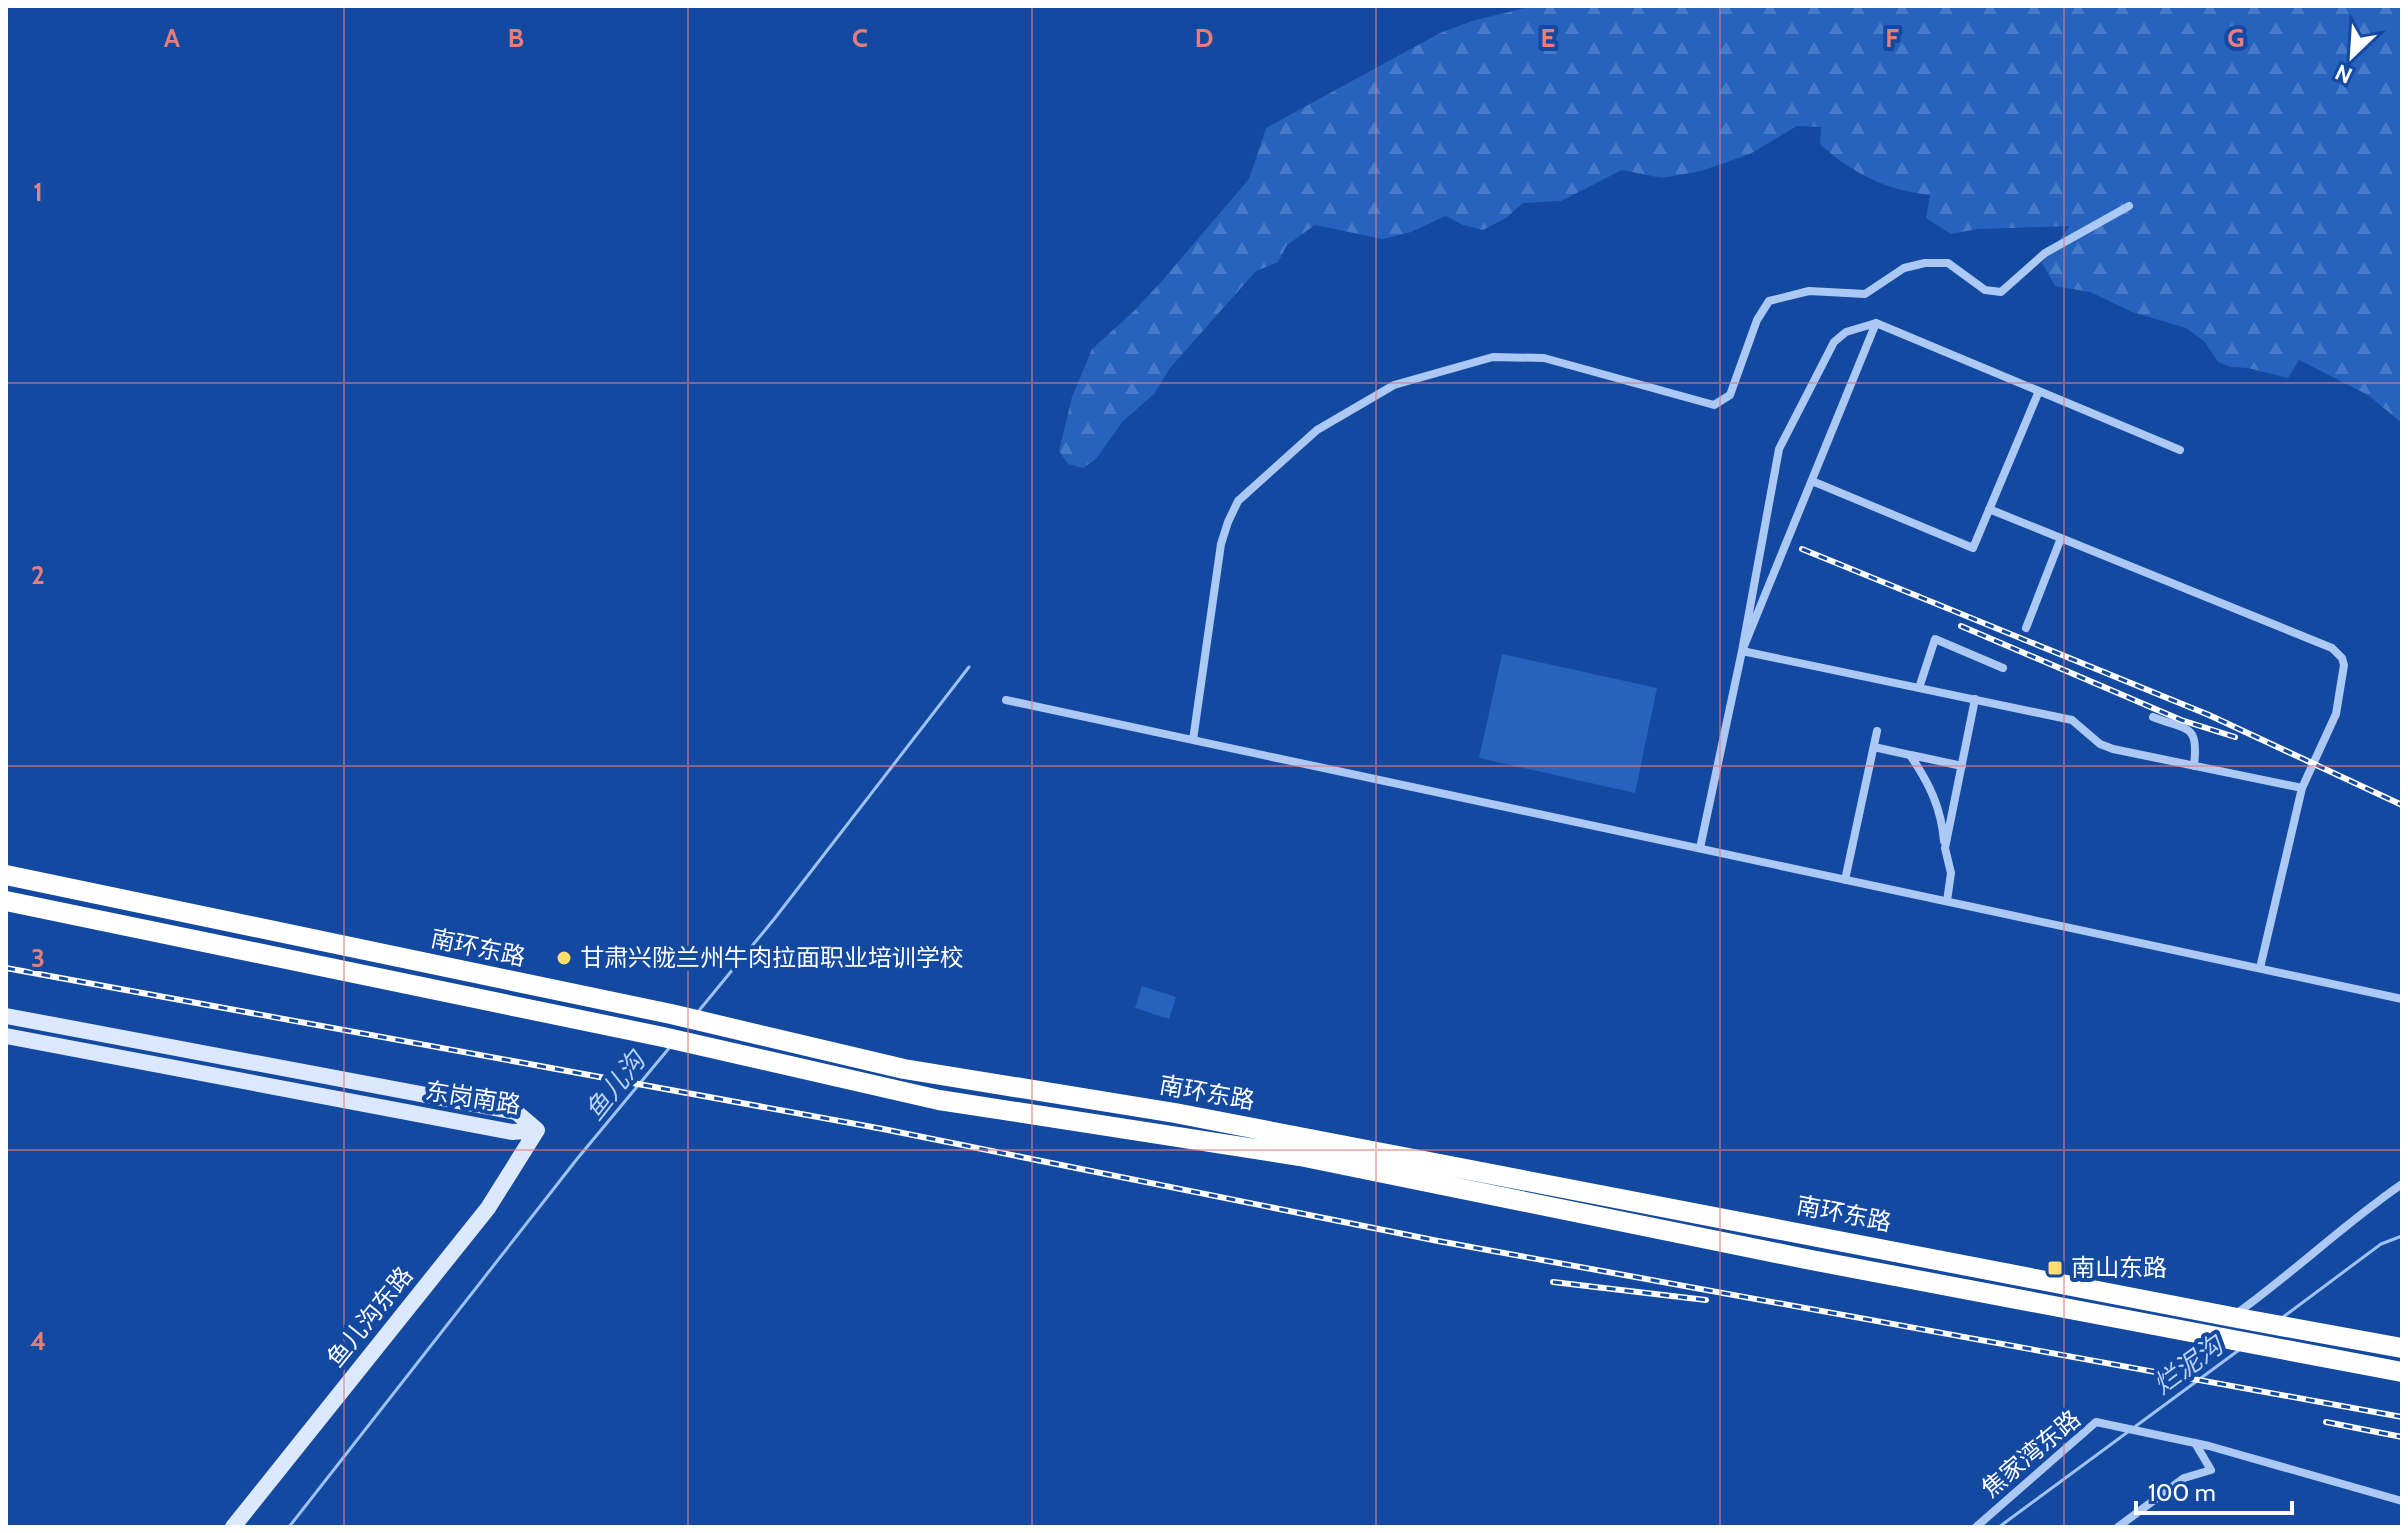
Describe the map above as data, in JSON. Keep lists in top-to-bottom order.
{
  "streets": {
    "highway": ["南环东路"],
    "street": ["东岗南路", "鱼儿沟东路", "焦家湾东路"]
  },
  "crossings": [
    ["东岗南路", "鱼儿沟东路"]
  ],
  "water": ["鱼儿沟", "烂泥沟"],
  "places": {
    "other": ["甘肃兴陇兰州牛肉拉面职业培训学校"],
    "transit": ["南山东路"]
  },
  "scale_bar": "100 m",
  "north": "bottom left",
  "grid": {
    "columns": [
      "A",
      "B",
      "C",
      "D",
      "E",
      "F",
      "G"
    ],
    "rows": [
      "1",
      "2",
      "3",
      "4"
    ]
  }
}
